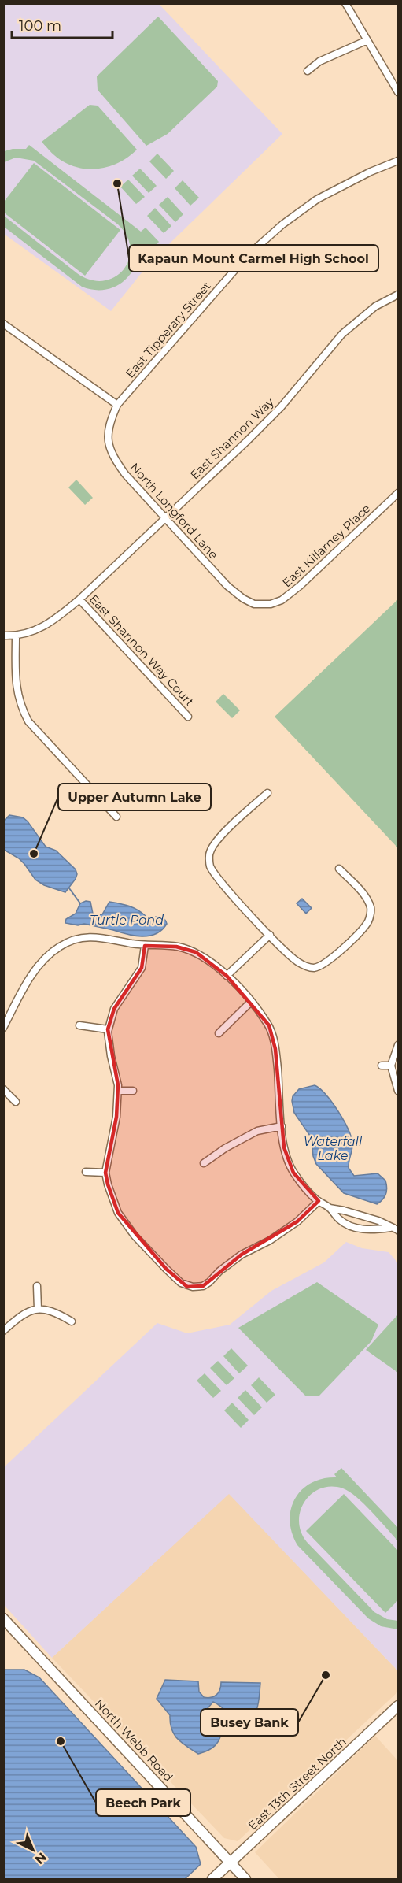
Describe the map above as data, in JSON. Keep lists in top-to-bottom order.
{
  "streets": {
    "main road": ["North Webb Road", "East 13th Street North"],
    "street": [
      "East Tipperary Street",
      "East Shannon Way",
      "North Longford Lane",
      "East Killarney Place",
      "East Shannon Way Court"
    ]
  },
  "crossings": [
    ["East Tipperary Street", "North Longford Lane"],
    ["East Shannon Way", "North Longford Lane"],
    ["East Shannon Way", "East Shannon Way Court"],
    ["North Longford Lane", "East Killarney Place"],
    ["North Webb Road", "East 13th Street North"]
  ],
  "water": ["Turtle Pond", "Waterfall Lake"],
  "places": [
    "Kapaun Mount Carmel High School",
    "Upper Autumn Lake",
    "Busey Bank",
    "Beech Park"
  ],
  "scale_bar": "100 m",
  "north": "bottom right"
}
